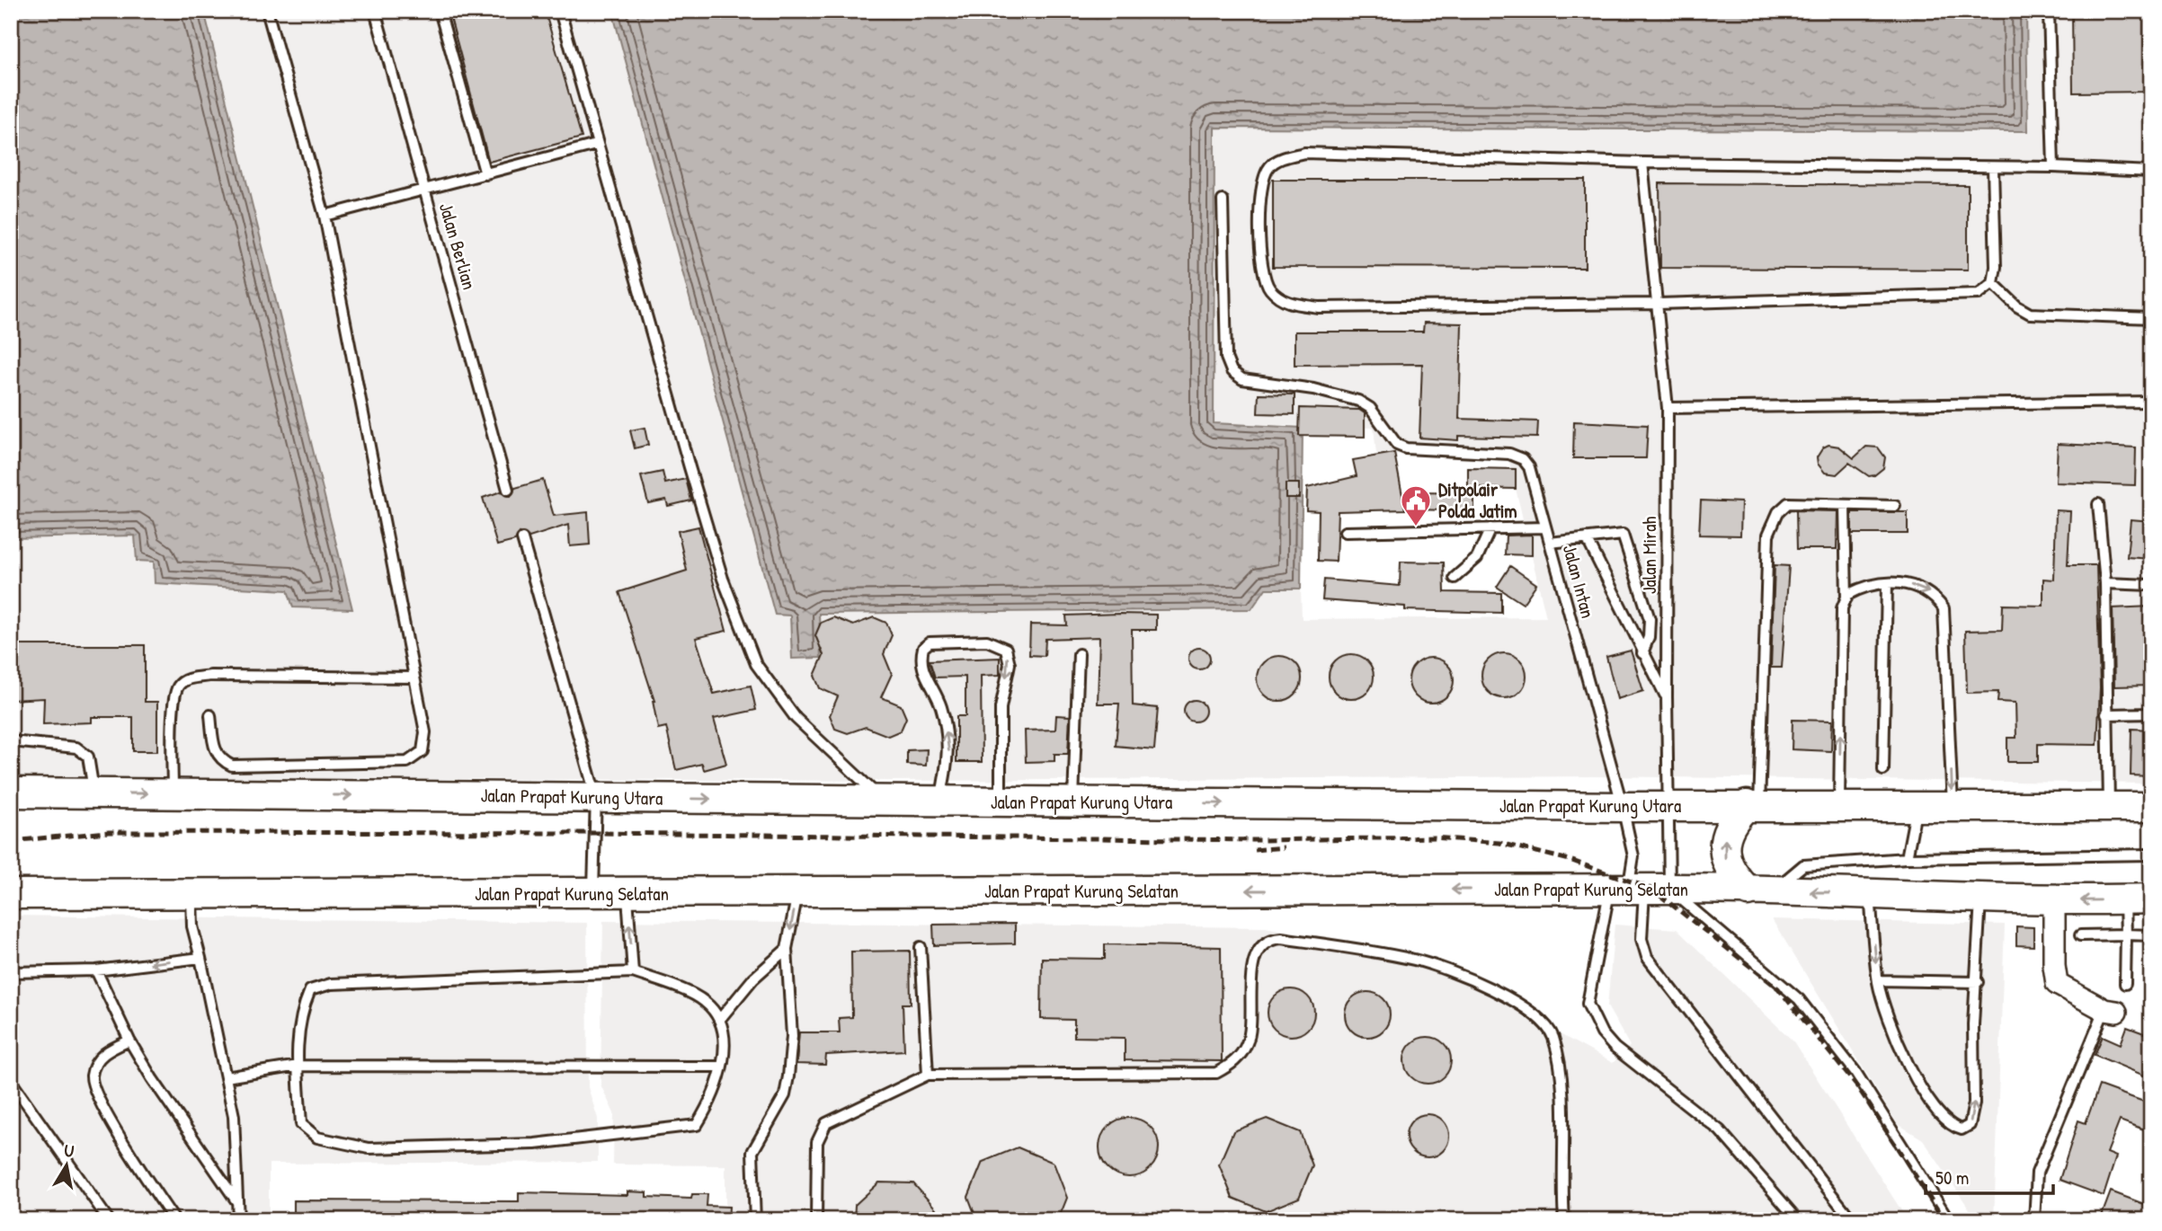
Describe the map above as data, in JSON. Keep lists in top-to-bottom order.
{
  "streets": {
    "street": ["Jalan Prapat Kurung Utara", "Jalan Prapat Kurung Selatan"],
    "lane": ["Jalan Berlian", "Jalan Mirah", "Jalan Intan"]
  },
  "crossings": [
    ["Jalan Mirah", "Jalan Intan"],
    ["Jalan Mirah", "Jalan Prapat Kurung Utara"],
    ["Jalan Mirah", "Jalan Prapat Kurung Selatan"],
    ["Jalan Intan", "Jalan Prapat Kurung Utara"],
    ["Jalan Intan", "Jalan Prapat Kurung Selatan"]
  ],
  "one_way": ["Jalan Prapat Kurung Utara", "Jalan Prapat Kurung Selatan"],
  "places": {
    "public building": ["Ditpolair Polda Jatim"]
  },
  "scale_bar": "50 m",
  "north": "top"
}
